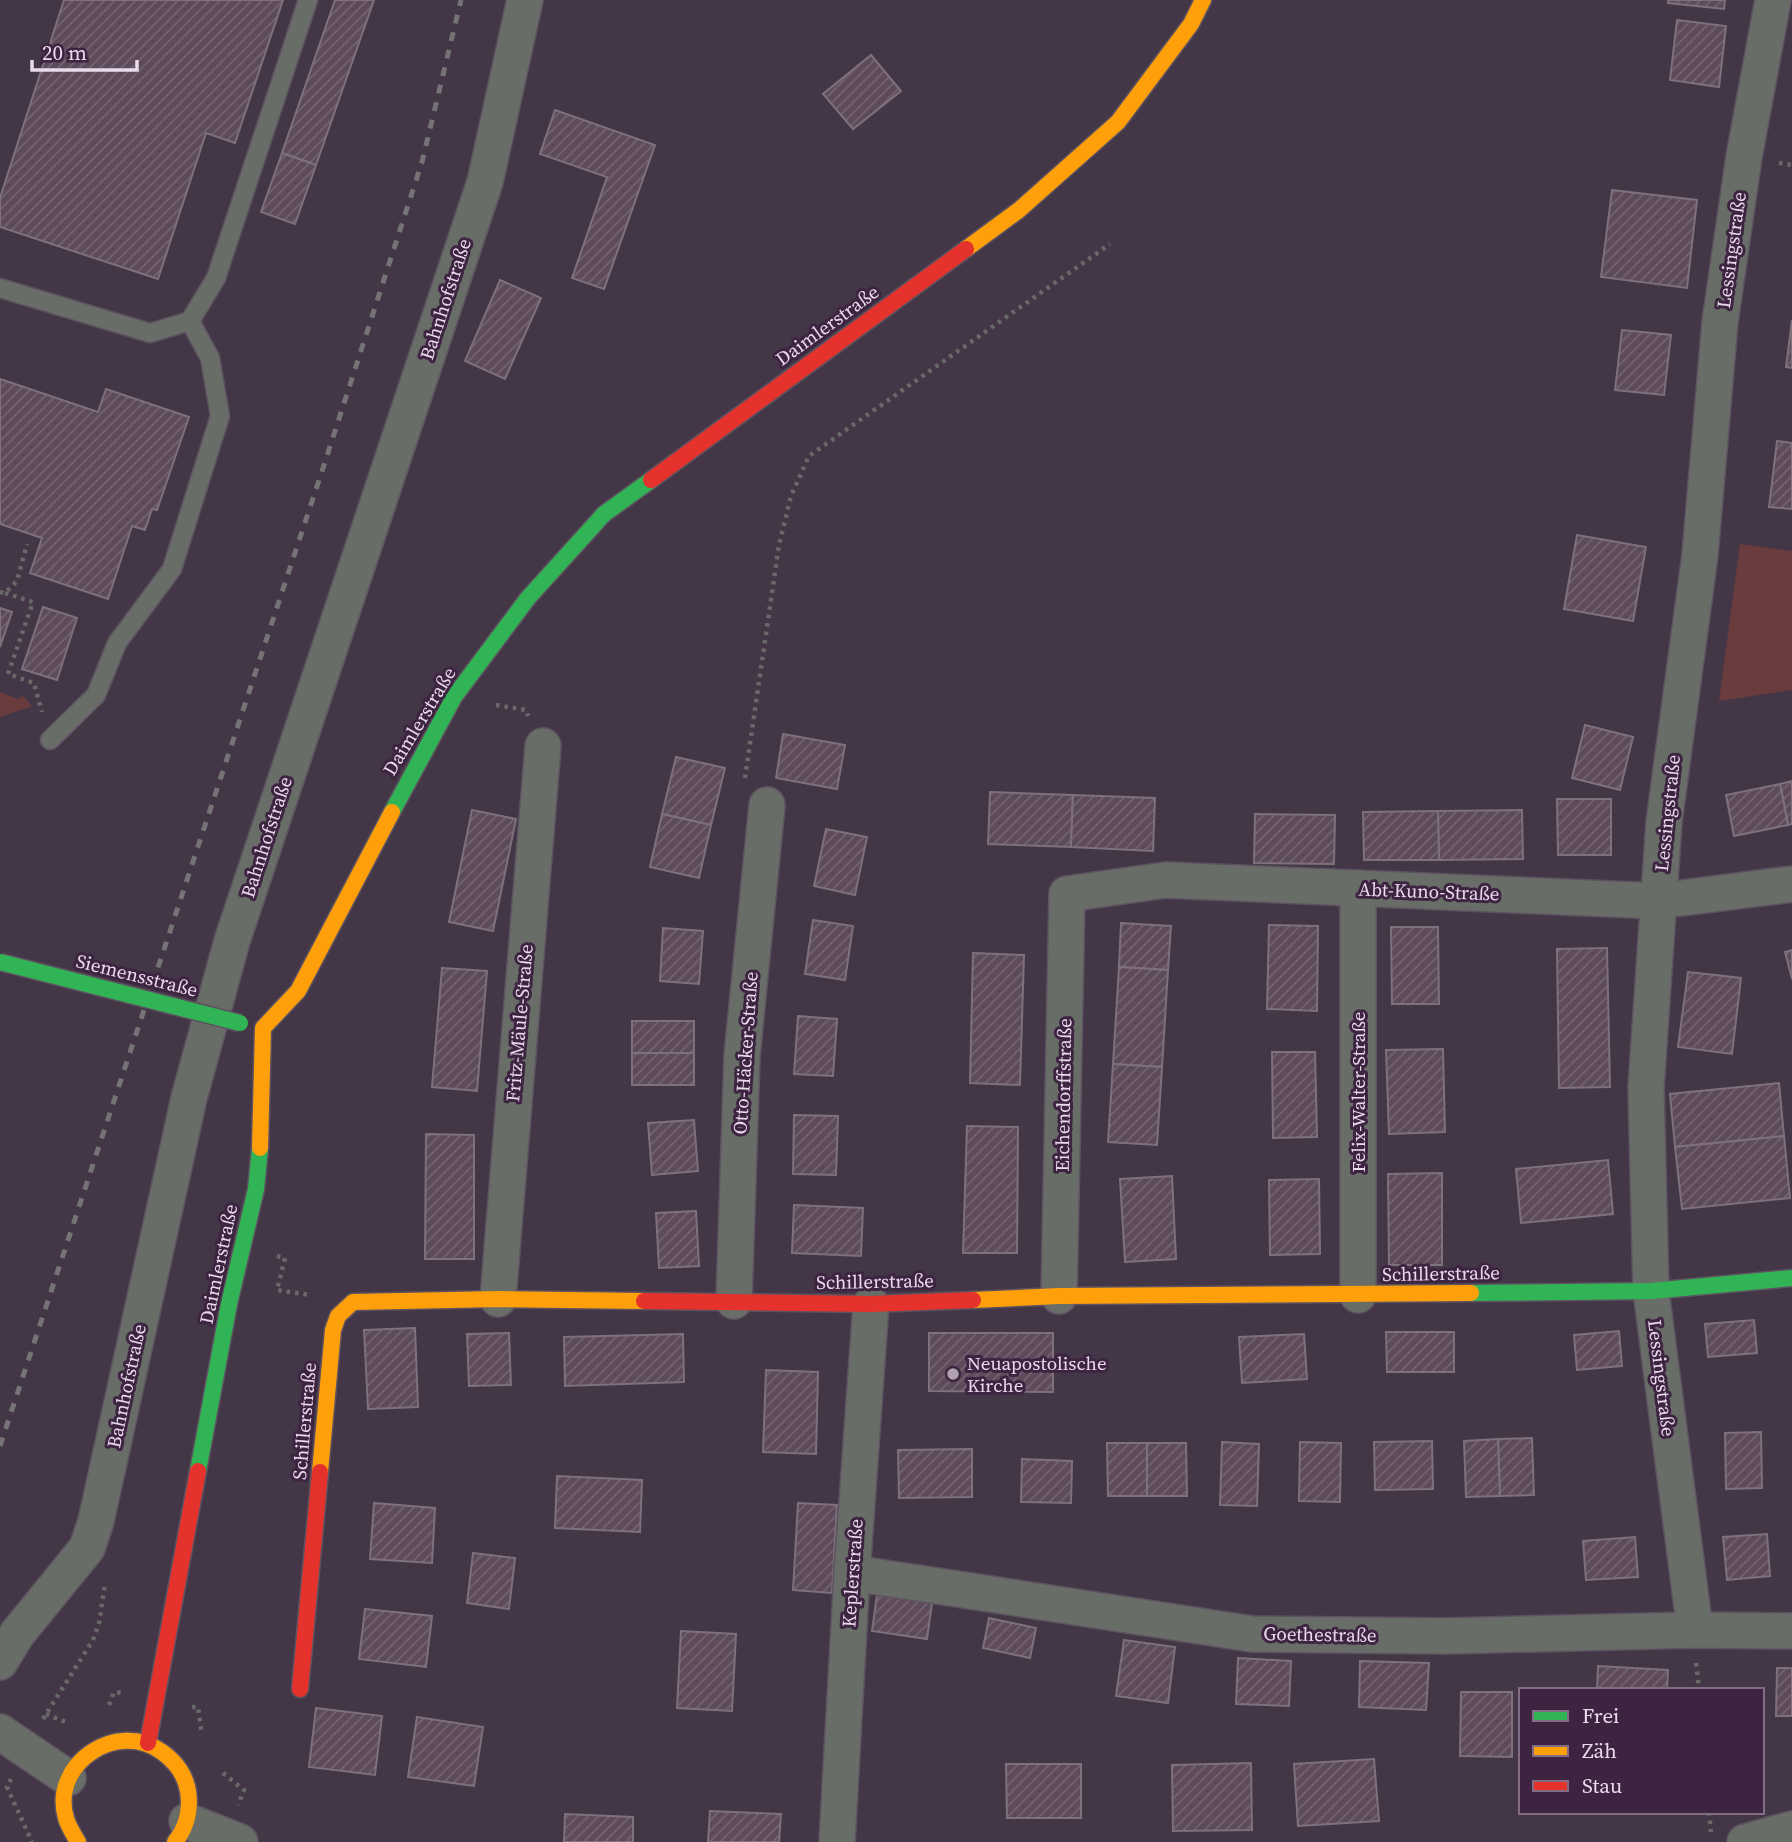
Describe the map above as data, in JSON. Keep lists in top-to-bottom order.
{
  "streets": {
    "street": [
      "Lessingstraße",
      "Bahnhofstraße",
      "Daimlerstraße",
      "Abt-Kuno-Straße",
      "Siemensstraße",
      "Fritz-Mäule-Straße",
      "Otto-Häcker-Straße",
      "Felix-Walter-Straße",
      "Eichendorffstraße",
      "Schillerstraße",
      "Keplerstraße",
      "Goethestraße"
    ]
  },
  "crossings": [
    ["Lessingstraße", "Abt-Kuno-Straße"],
    ["Lessingstraße", "Schillerstraße"],
    ["Lessingstraße", "Goethestraße"],
    ["Daimlerstraße", "Siemensstraße"],
    ["Abt-Kuno-Straße", "Felix-Walter-Straße"],
    ["Abt-Kuno-Straße", "Eichendorffstraße"],
    ["Fritz-Mäule-Straße", "Schillerstraße"],
    ["Otto-Häcker-Straße", "Schillerstraße"],
    ["Felix-Walter-Straße", "Schillerstraße"],
    ["Eichendorffstraße", "Schillerstraße"],
    ["Schillerstraße", "Keplerstraße"],
    ["Keplerstraße", "Goethestraße"]
  ],
  "places": ["Neuapostolische Kirche"],
  "legend": ["Frei", "Zäh", "Stau"],
  "scale_bar": "20 m"
}
